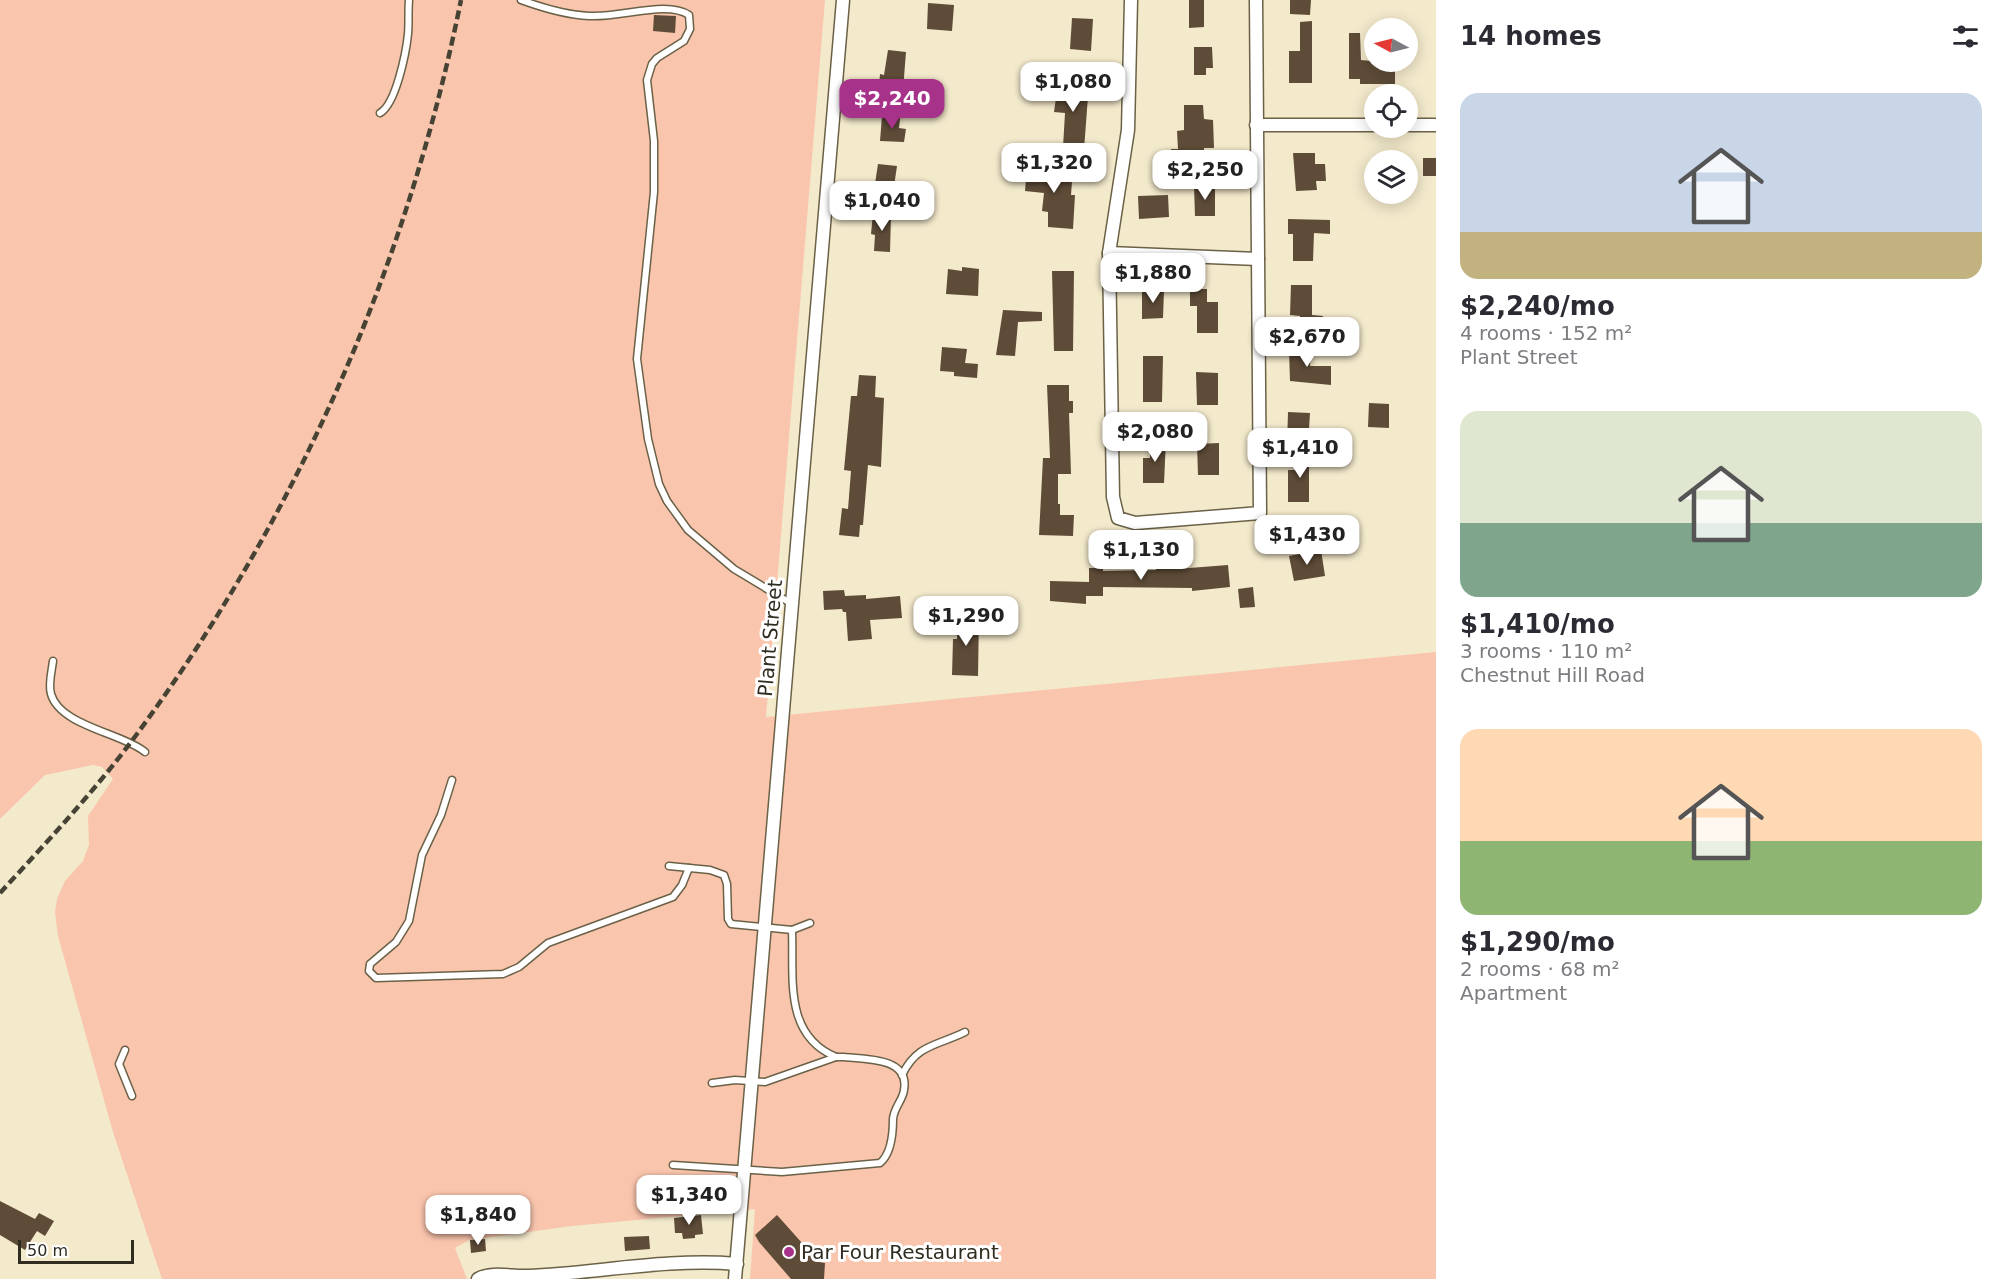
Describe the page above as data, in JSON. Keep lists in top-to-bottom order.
{
  "streets": {
    "street": ["Plant Street"]
  },
  "places": ["Par Four Restaurant"],
  "scale_bar": "50 m",
  "north": "left",
  "page": {
    "heading": "14 homes",
    "price": [
      "$1,080",
      "$2,240",
      "$1,320",
      "$2,250",
      "$1,040",
      "$1,880",
      "$2,670",
      "$2,080",
      "$1,410",
      "$1,430",
      "$1,130",
      "$1,290",
      "$1,340",
      "$1,840"
    ],
    "list": [
      {
        "name": "$2,240/mo",
        "note": "4 rooms · 152 m² · Plant Street"
      },
      {
        "name": "$1,410/mo",
        "note": "3 rooms · 110 m² · Chestnut Hill Road"
      },
      {
        "name": "$1,290/mo",
        "note": "2 rooms · 68 m² · Apartment"
      }
    ],
    "scale": "50 m"
  }
}
